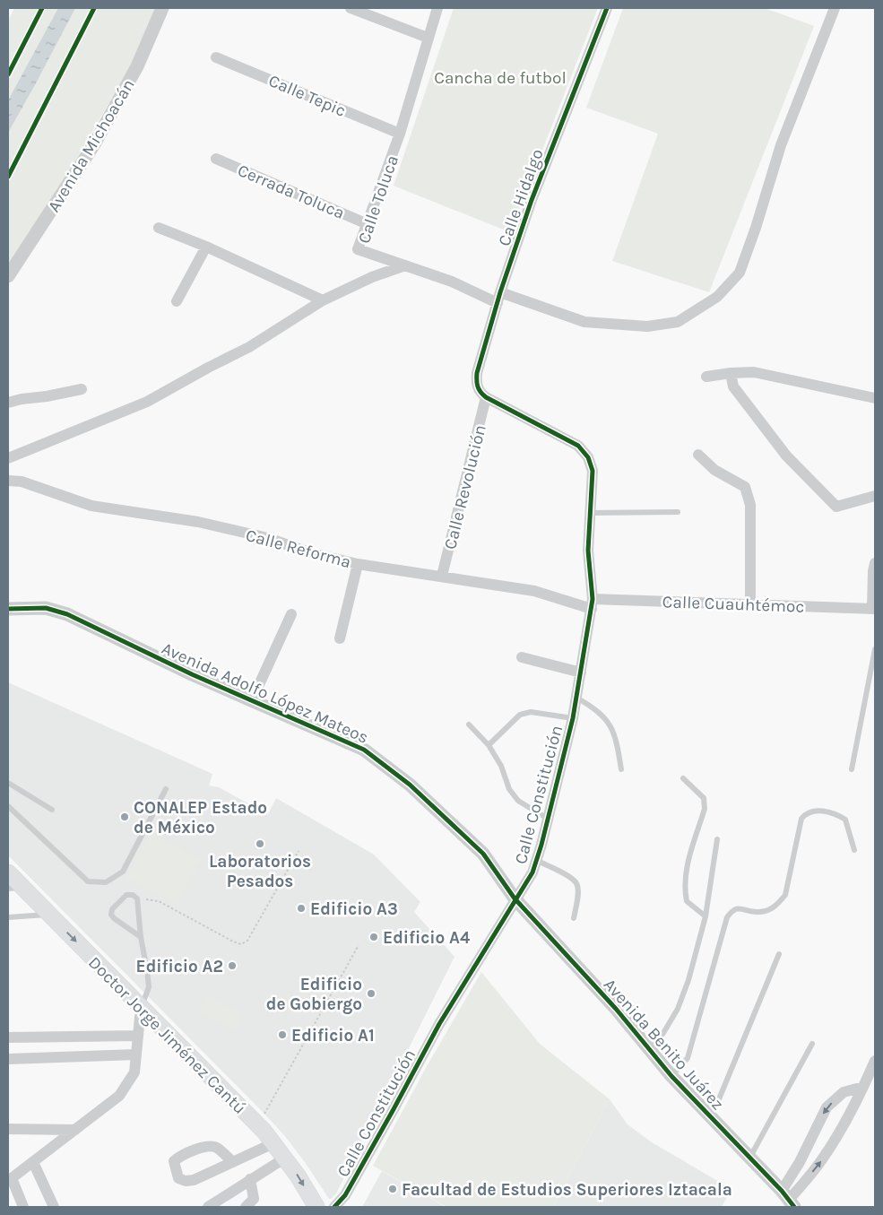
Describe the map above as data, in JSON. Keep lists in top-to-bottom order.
{
  "streets": {
    "main road": ["Doctor Jorge Jiménez Cantú"],
    "street": [
      "Calle Tepic",
      "Avenida Michoacán",
      "Cerrada Toluca",
      "Calle Hidalgo",
      "Calle Toluca",
      "Calle Revolución",
      "Calle Reforma",
      "Calle Cuauhtémoc",
      "Avenida Adolfo López Mateos",
      "Calle Constitución",
      "Avenida Benito Juárez"
    ]
  },
  "crossings": [
    ["Calle Tepic", "Calle Toluca"],
    ["Cerrada Toluca", "Calle Toluca"],
    ["Calle Hidalgo", "Calle Toluca"],
    ["Calle Hidalgo", "Calle Revolución"],
    ["Calle Hidalgo", "Calle Constitución"],
    ["Calle Revolución", "Calle Reforma"],
    ["Calle Revolución", "Calle Constitución"],
    ["Calle Reforma", "Calle Cuauhtémoc"],
    ["Calle Reforma", "Calle Constitución"],
    ["Calle Cuauhtémoc", "Calle Constitución"],
    ["Avenida Adolfo López Mateos", "Calle Constitución"],
    ["Avenida Adolfo López Mateos", "Avenida Benito Juárez"],
    ["Calle Constitución", "Avenida Benito Juárez"]
  ],
  "one_way": ["Doctor Jorge Jiménez Cantú"],
  "parks": ["Cancha de futbol"],
  "places": [
    "CONALEP Estado de México",
    "Laboratorios Pesados",
    "Edificio A3",
    "Edificio A4",
    "Edificio A2",
    "Edificio de Gobiergo",
    "Edificio A1",
    "Facultad de Estudios Superiores Iztacala"
  ]
}
